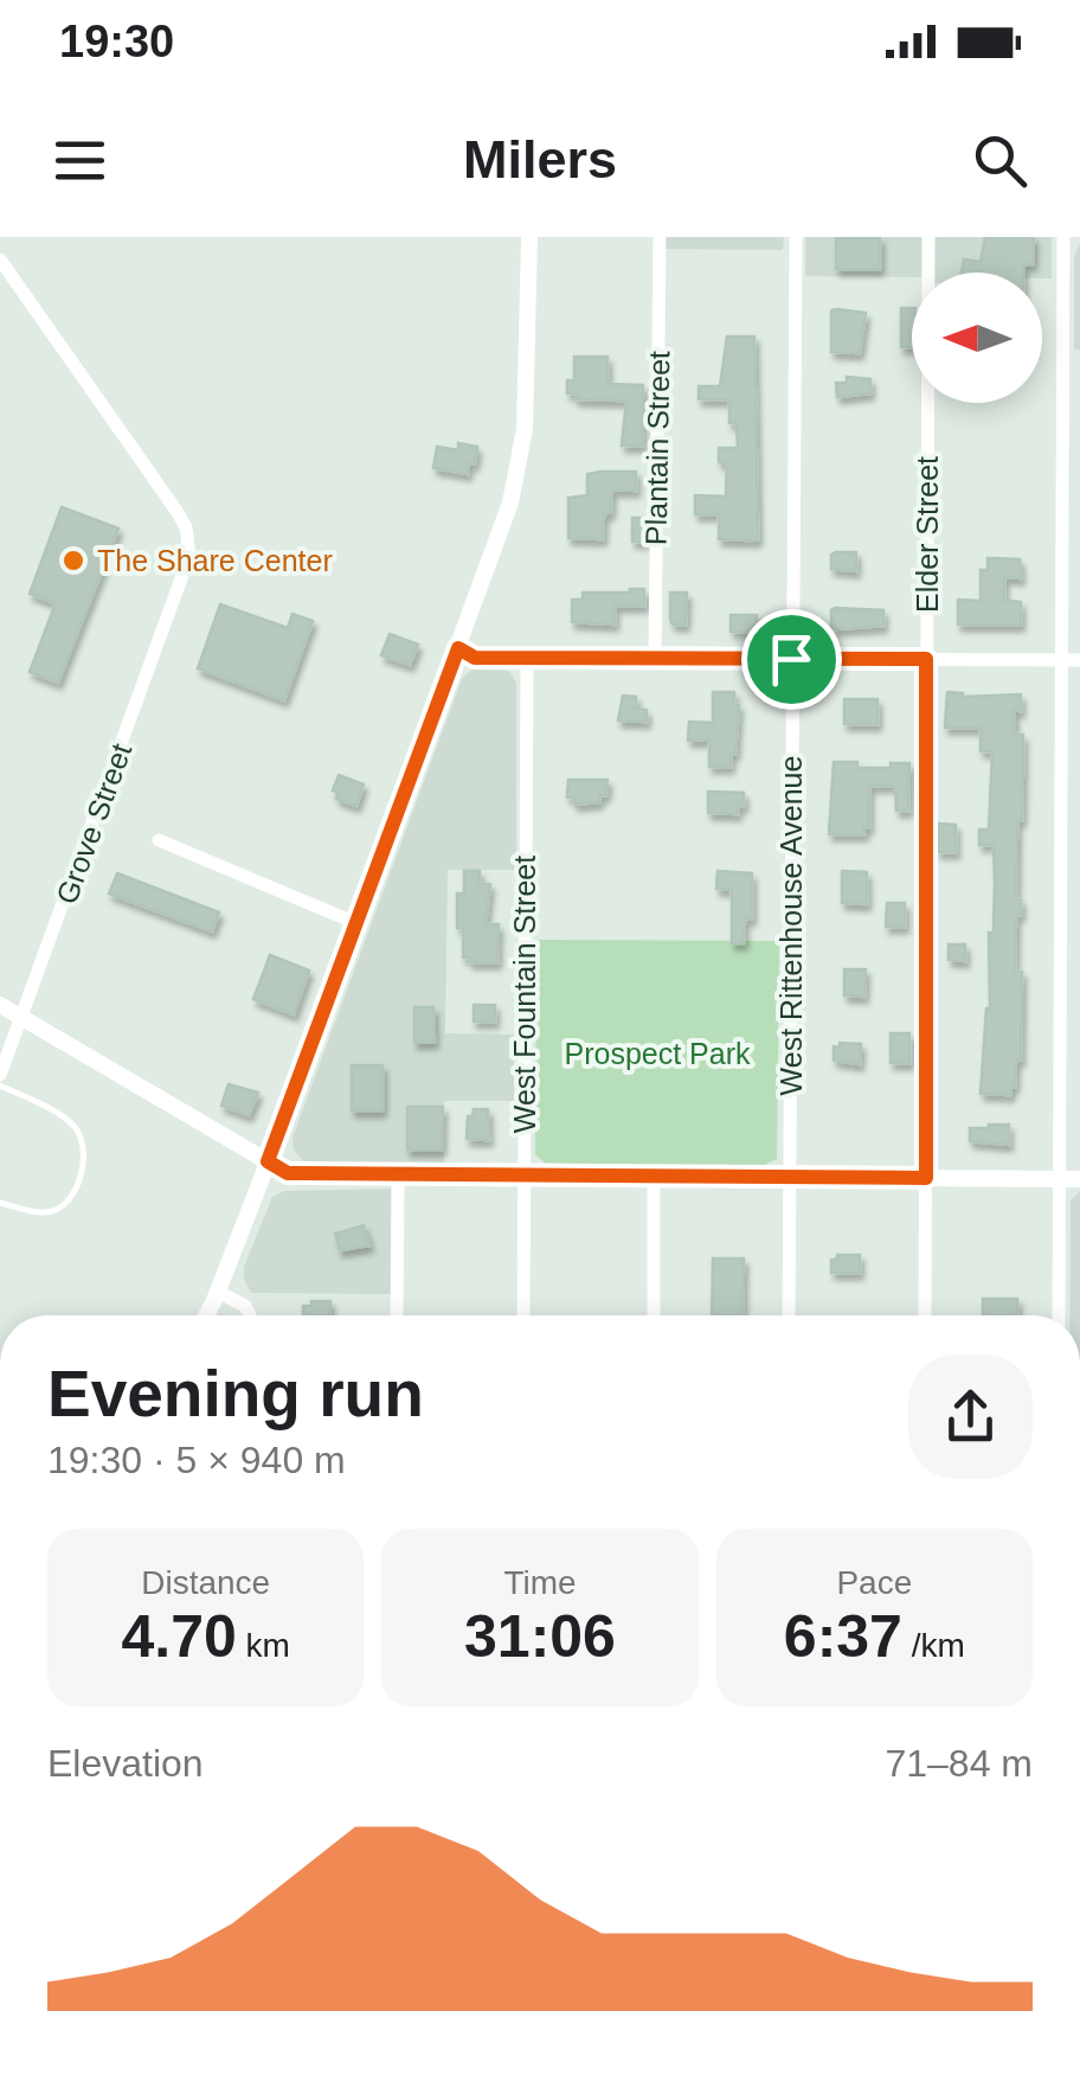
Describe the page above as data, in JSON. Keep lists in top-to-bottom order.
{
  "streets": {
    "street": [
      "Plantain Street",
      "Elder Street",
      "Grove Street",
      "West Rittenhouse Avenue",
      "West Fountain Street"
    ]
  },
  "parks": ["Prospect Park"],
  "places": ["The Share Center"],
  "north": "left",
  "page": {
    "status": "19:30",
    "header": "Milers",
    "heading": ["Evening run", "19:30 · 5 × 940 m"],
    "stats": [
      ["Distance", "4.70 km"],
      ["Time", "31:06"],
      ["Pace", "6:37 /km"]
    ],
    "chart": ["Elevation", "71–84 m"]
  }
}
